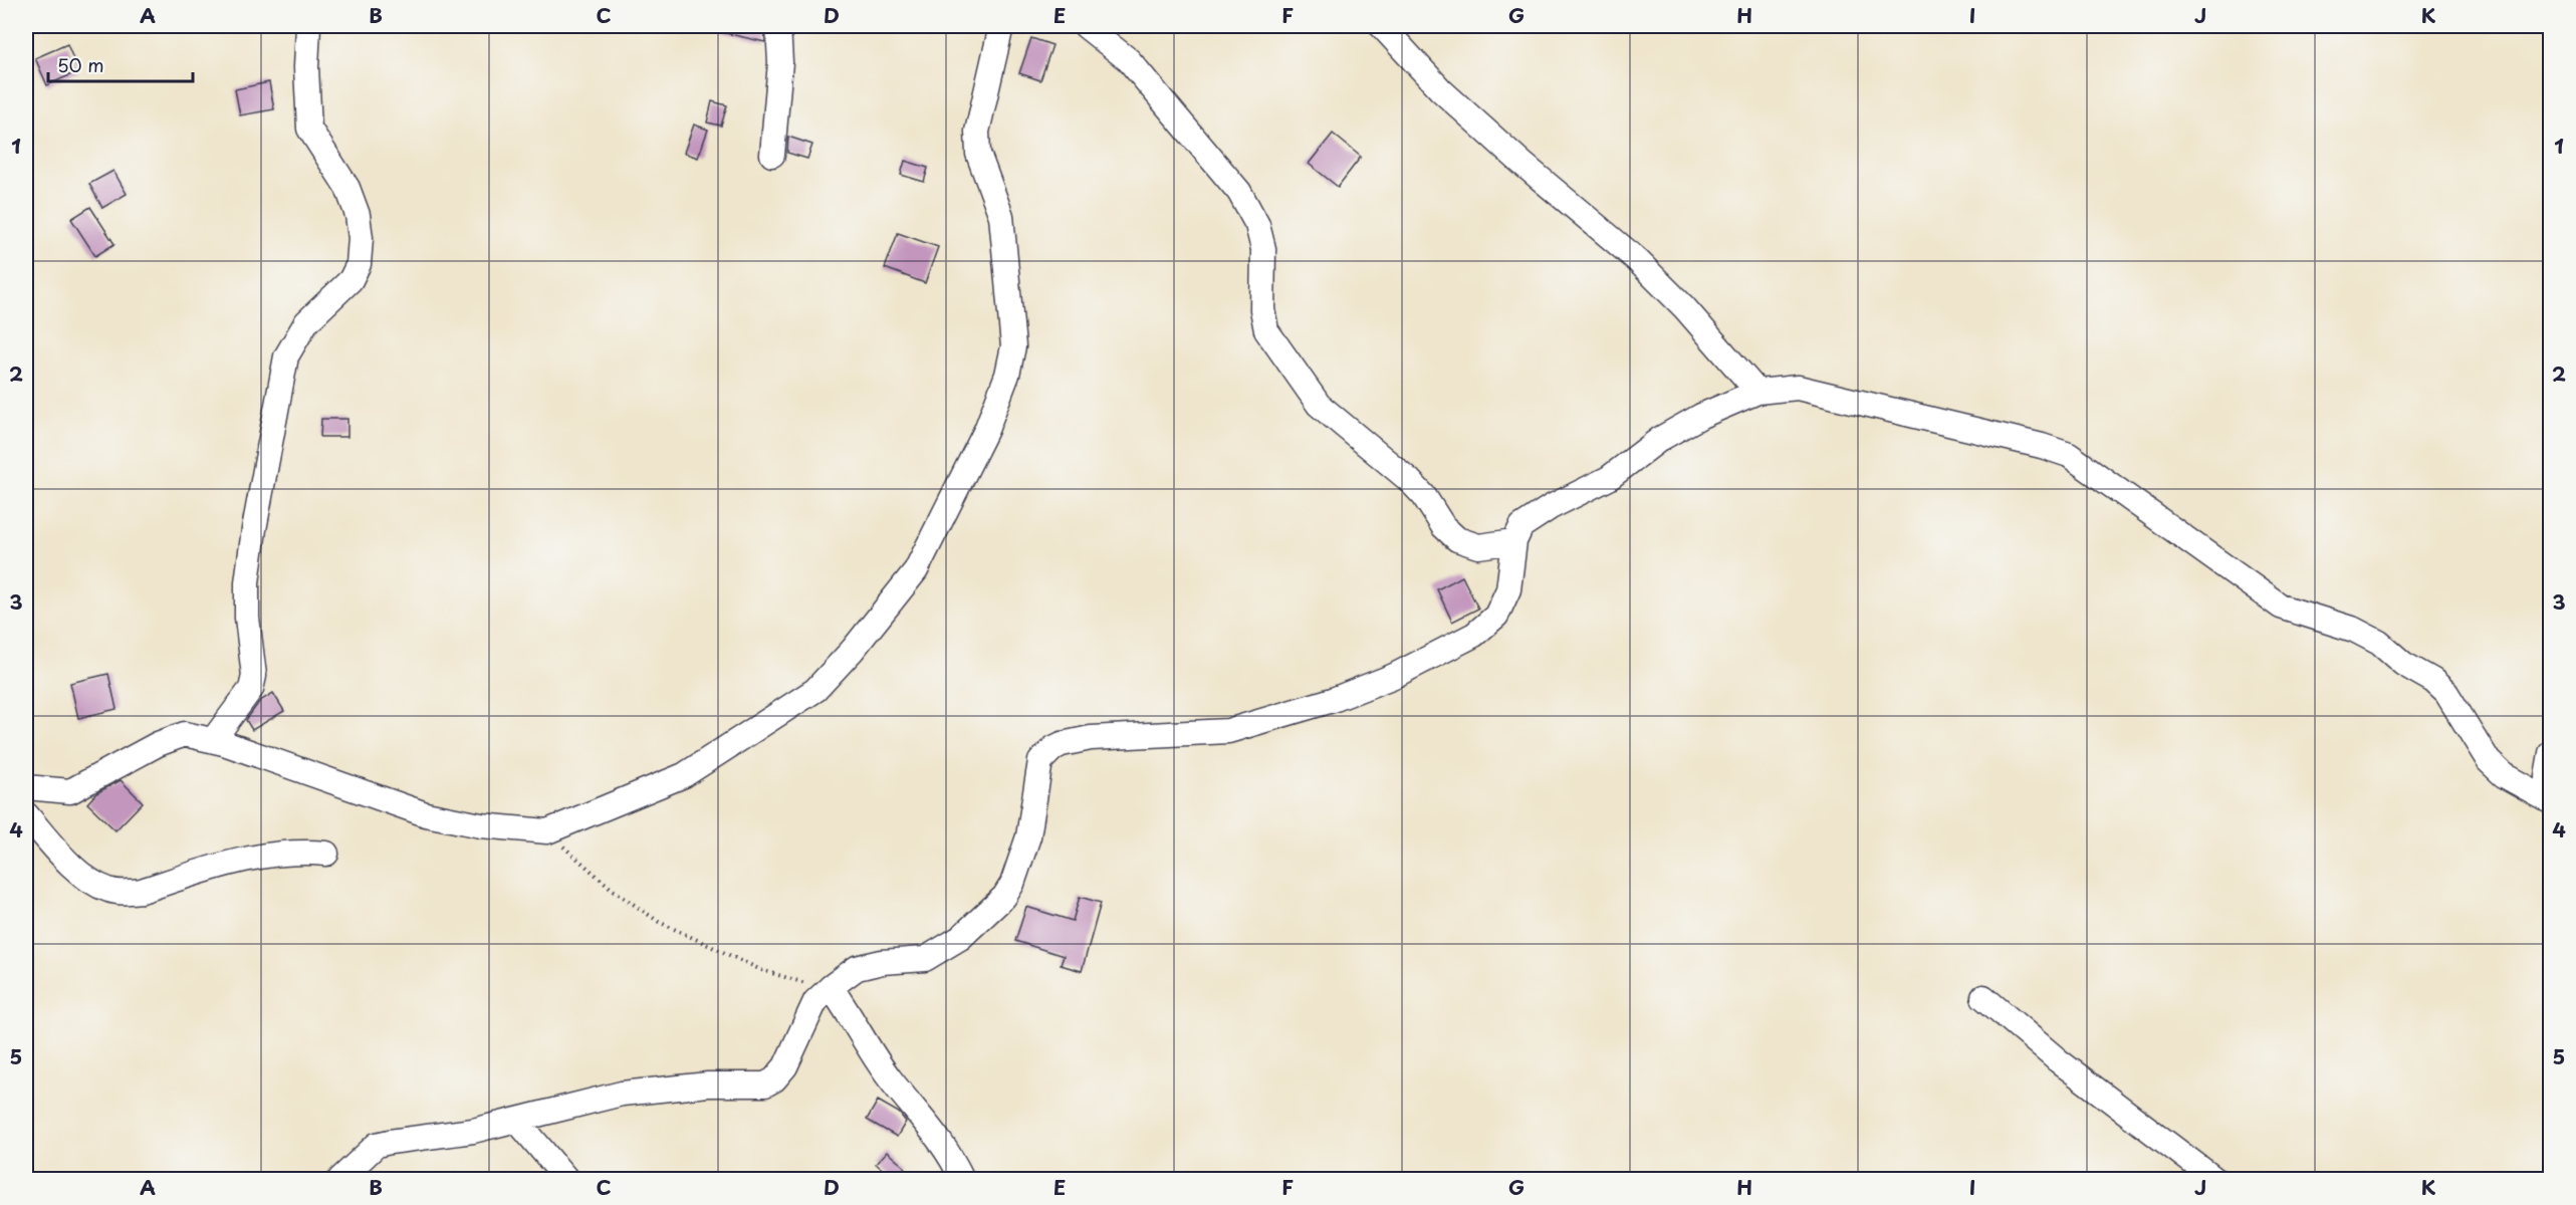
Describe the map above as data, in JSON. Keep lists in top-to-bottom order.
{
  "scale_bar": "50 m",
  "grid": {
    "columns": [
      "A",
      "B",
      "C",
      "D",
      "E",
      "F",
      "G",
      "H",
      "I",
      "J",
      "K"
    ],
    "rows": [
      "1",
      "2",
      "3",
      "4",
      "5"
    ]
  }
}
